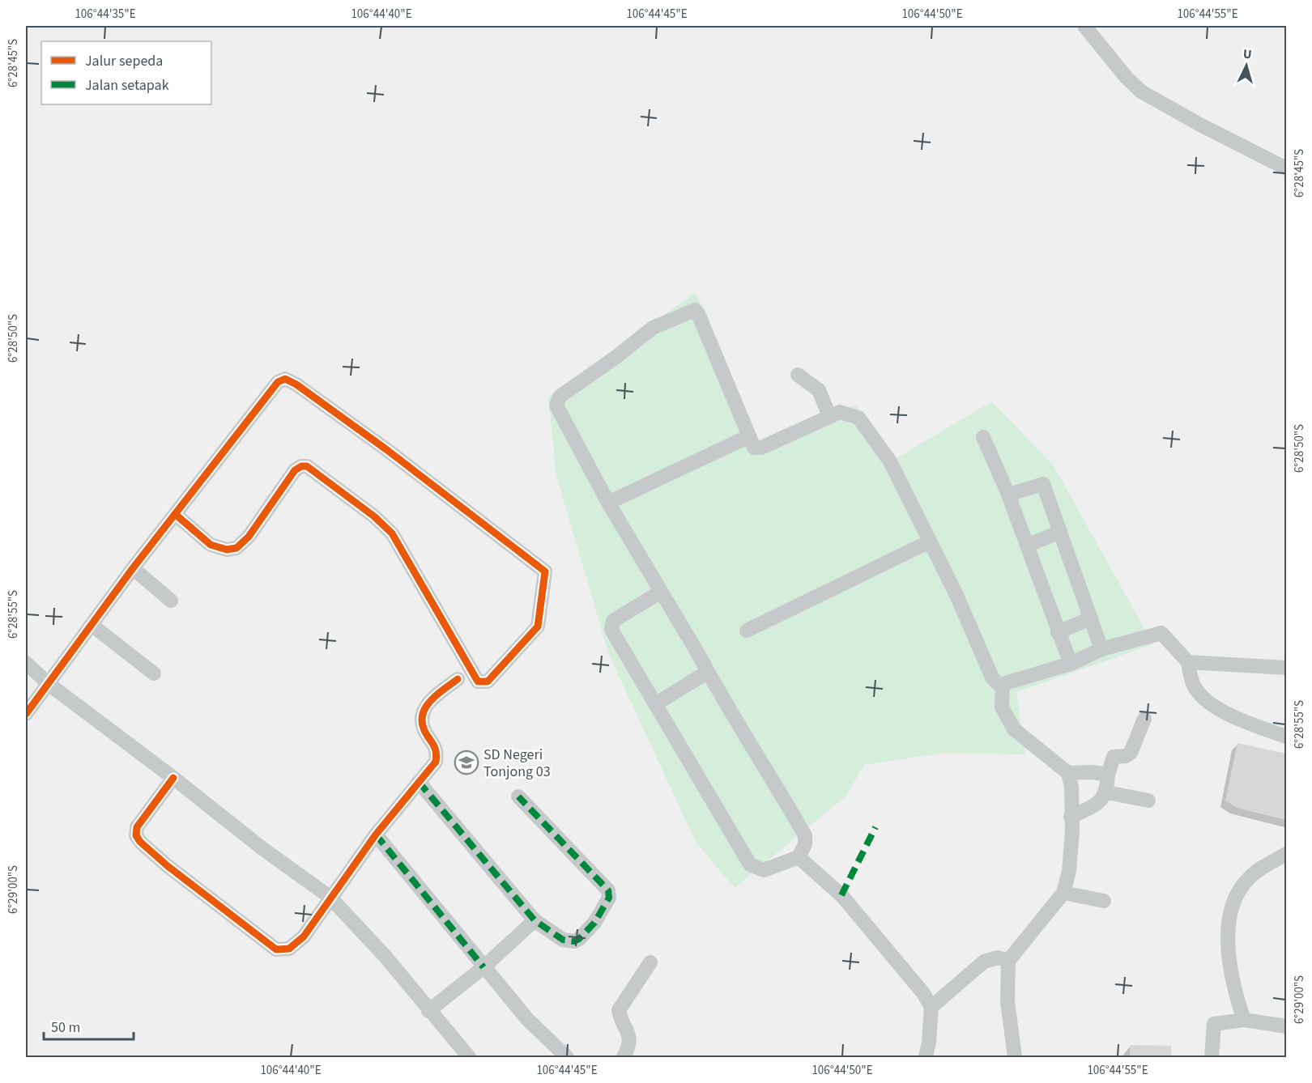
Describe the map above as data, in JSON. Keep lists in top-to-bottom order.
{
  "places": {
    "school or university": ["SD Negeri Tonjong 03"]
  },
  "legend": ["Jalur sepeda", "Jalan setapak"],
  "scale_bar": "50 m",
  "north": "top",
  "coordinates": [
    "106°44'35\"E",
    "106°44'40\"E",
    "106°44'45\"E",
    "106°44'50\"E",
    "106°44'55\"E",
    "6°28'45\"S",
    "6°28'50\"S",
    "6°28'55\"S",
    "6°29'00\"S"
  ]
}
